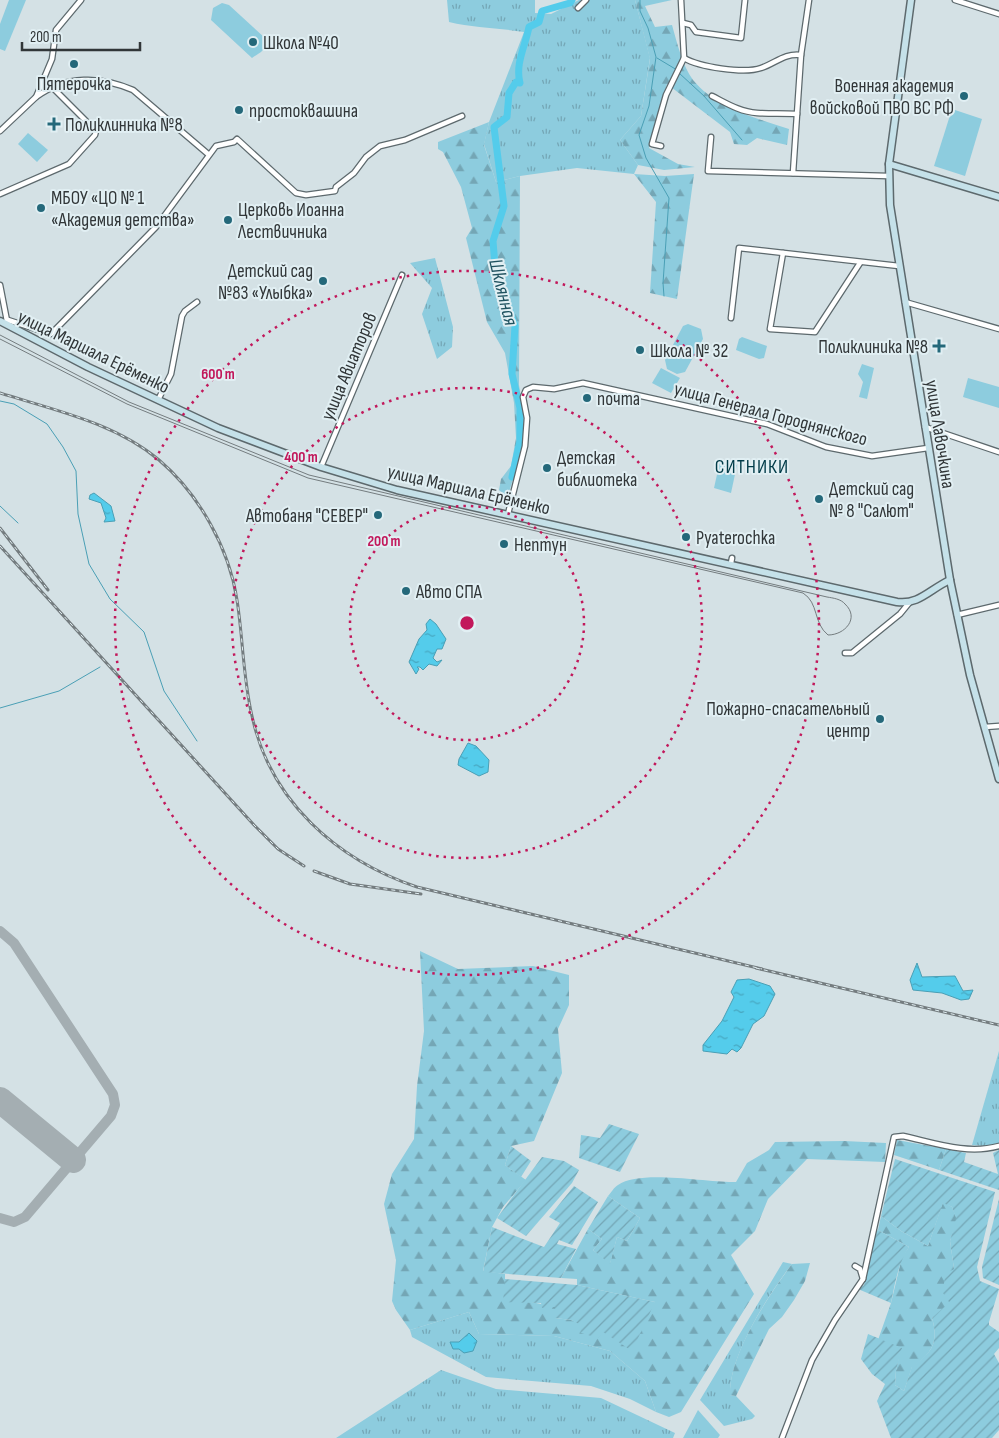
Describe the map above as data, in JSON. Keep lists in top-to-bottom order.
{
  "streets": {
    "main road": ["улица Маршала Ерёменко", "улица Лавочкина"],
    "street": ["улица Авиаторов", "улица Генерала Городнянского"]
  },
  "crossings": [
    ["улица Маршала Ерёменко", "улица Авиаторов"],
    ["улица Маршала Ерёменко", "улица Генерала Городнянского"],
    ["улица Генерала Городнянского", "улица Лавочкина"]
  ],
  "districts": ["СИТНИКИ"],
  "water": ["Шклянная"],
  "places": {
    "other": [
      "Школа №40",
      "Пятерочка",
      "Военная академия войсковой ПВО ВС РФ",
      "простоквашина",
      "МБОУ «ЦО № 1 «Академия детства»",
      "Церковь Иоанна Лествичника",
      "Детский сад №83 «Улыбка»",
      "Школа № 32",
      "почта",
      "Детская библиотека",
      "Детский сад № 8 \"Салют\"",
      "Автобаня \"СЕВЕР\"",
      "Pyaterochka",
      "Нептун",
      "Авто СПА",
      "Пожарно-спасательный центр"
    ],
    "health": ["Поликлинника №8", "Поликлиника №8"]
  },
  "scale_bar": "200 m",
  "rings": ["600 m", "400 m", "200 m"]
}
